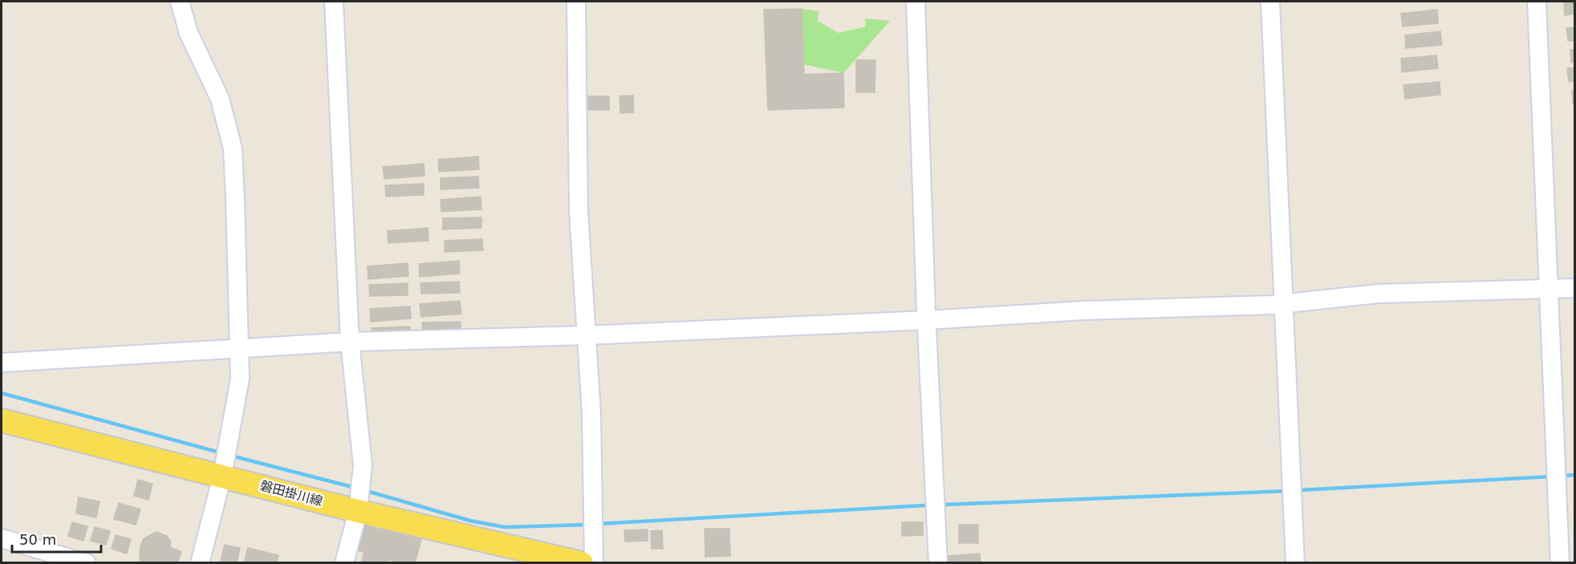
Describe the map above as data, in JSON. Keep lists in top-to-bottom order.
{
  "streets": {
    "main road": ["磐田掛川線"]
  },
  "scale_bar": "50 m"
}
